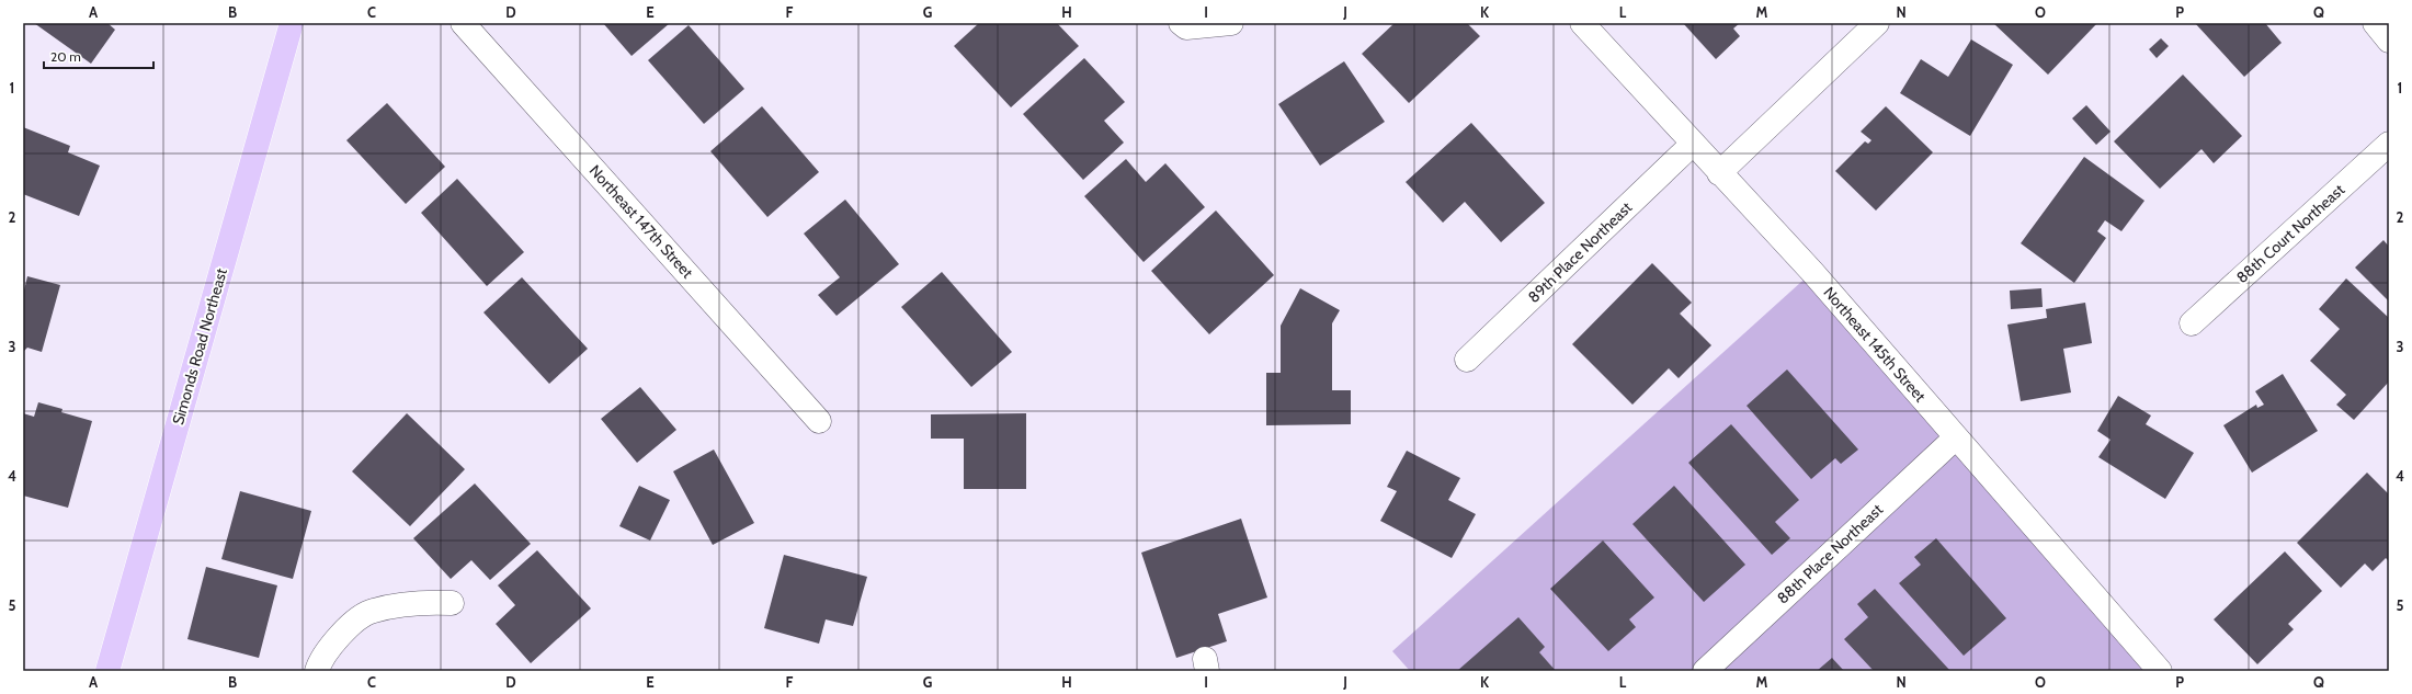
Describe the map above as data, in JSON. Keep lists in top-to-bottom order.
{
  "streets": {
    "main road": ["Simonds Road Northeast"],
    "street": [
      "Northeast 147th Street",
      "88th Court Northeast",
      "89th Place Northeast",
      "Northeast 145th Street",
      "88th Place Northeast"
    ]
  },
  "crossings": [
    ["89th Place Northeast", "Northeast 145th Street"],
    ["Northeast 145th Street", "88th Place Northeast"]
  ],
  "scale_bar": "20 m",
  "grid": {
    "columns": [
      "A",
      "B",
      "C",
      "D",
      "E",
      "F",
      "G",
      "H",
      "I",
      "J",
      "K",
      "L",
      "M",
      "N",
      "O",
      "P",
      "Q"
    ],
    "rows": [
      "1",
      "2",
      "3",
      "4",
      "5"
    ]
  }
}
